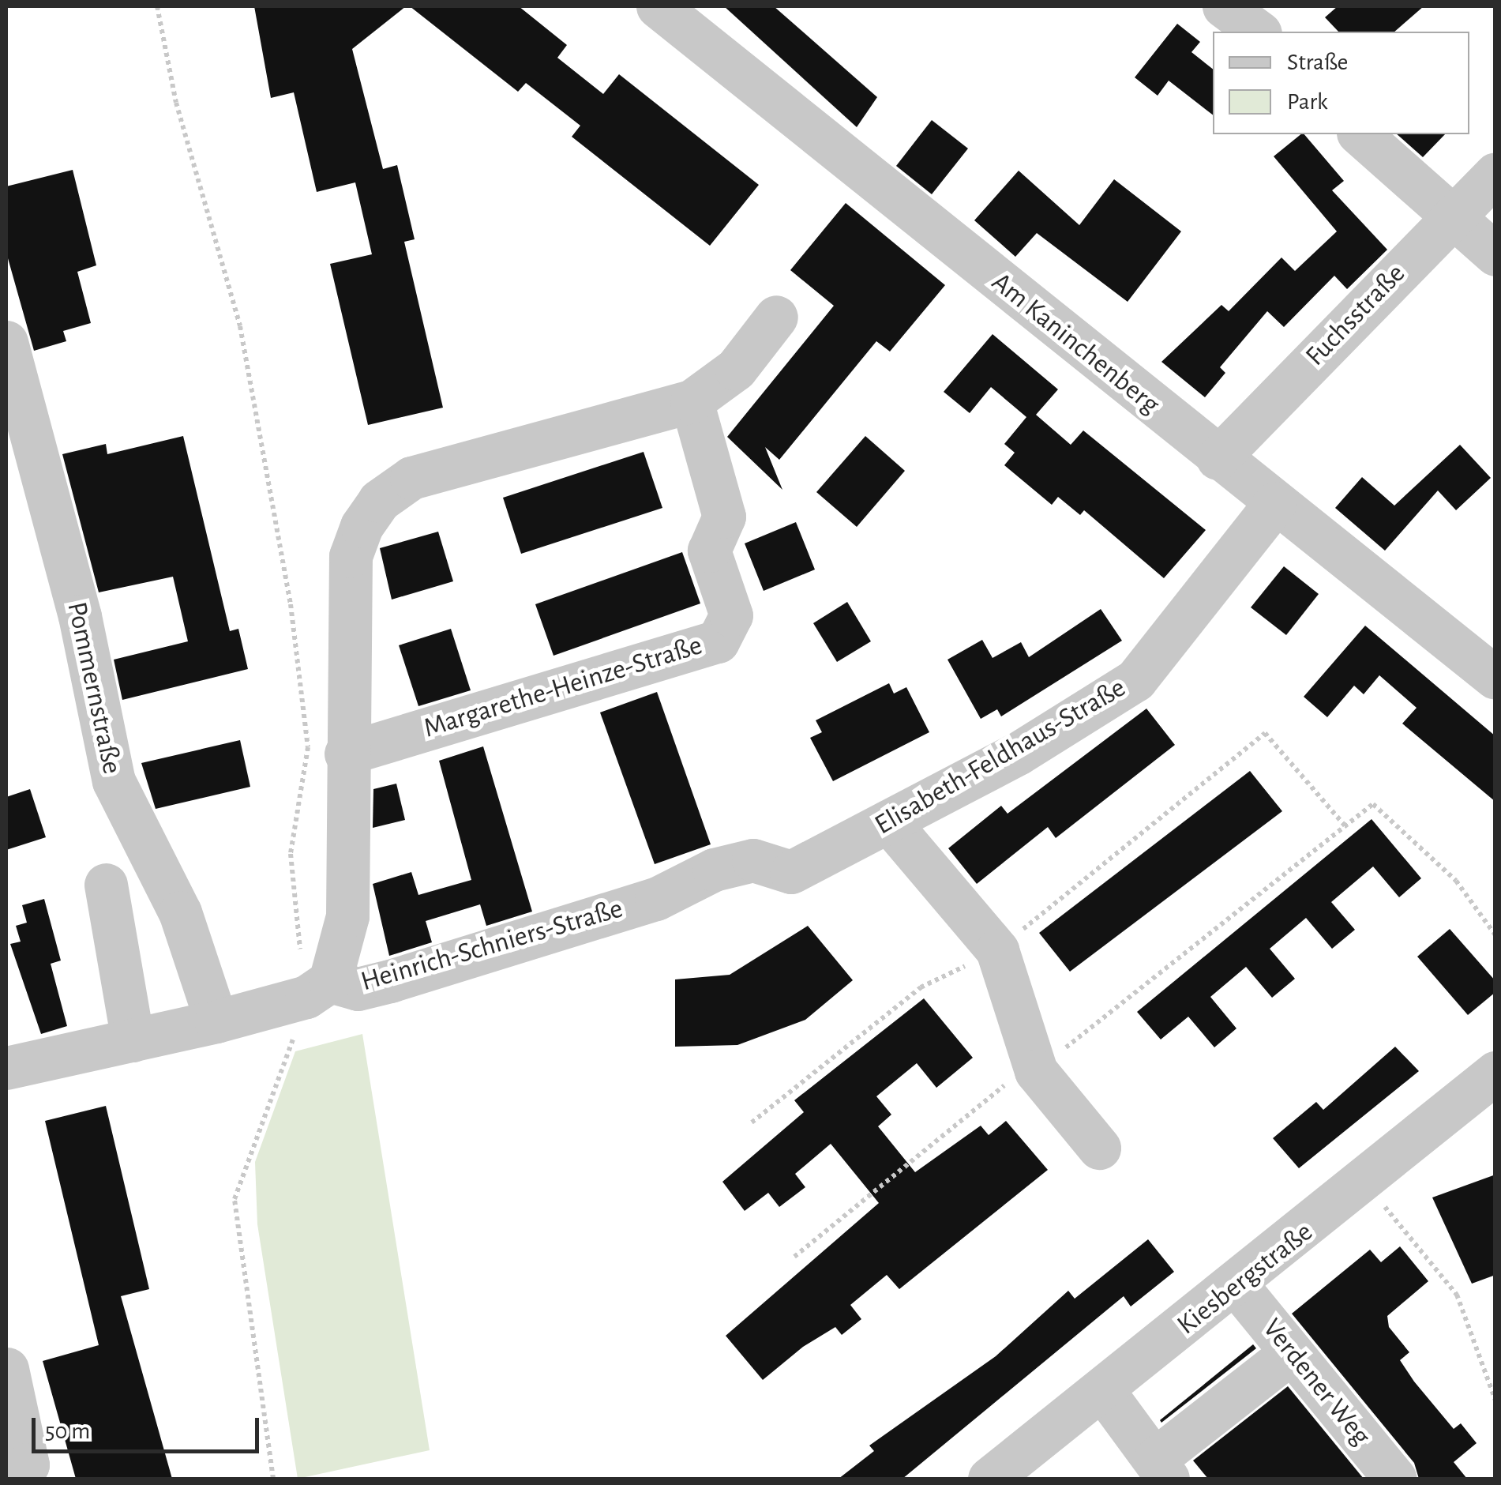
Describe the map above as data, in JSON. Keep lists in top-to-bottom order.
{
  "streets": {
    "street": [
      "Fuchsstraße",
      "Am Kaninchenberg",
      "Margarethe-Heinze-Straße",
      "Pommernstraße",
      "Elisabeth-Feldhaus-Straße",
      "Heinrich-Schniers-Straße",
      "Kiesbergstraße",
      "Verdener Weg"
    ]
  },
  "crossings": [
    ["Fuchsstraße", "Am Kaninchenberg"],
    ["Am Kaninchenberg", "Elisabeth-Feldhaus-Straße"],
    ["Pommernstraße", "Heinrich-Schniers-Straße"],
    ["Elisabeth-Feldhaus-Straße", "Heinrich-Schniers-Straße"],
    ["Kiesbergstraße", "Verdener Weg"]
  ],
  "legend": ["Straße", "Park"],
  "scale_bar": "50 m"
}
